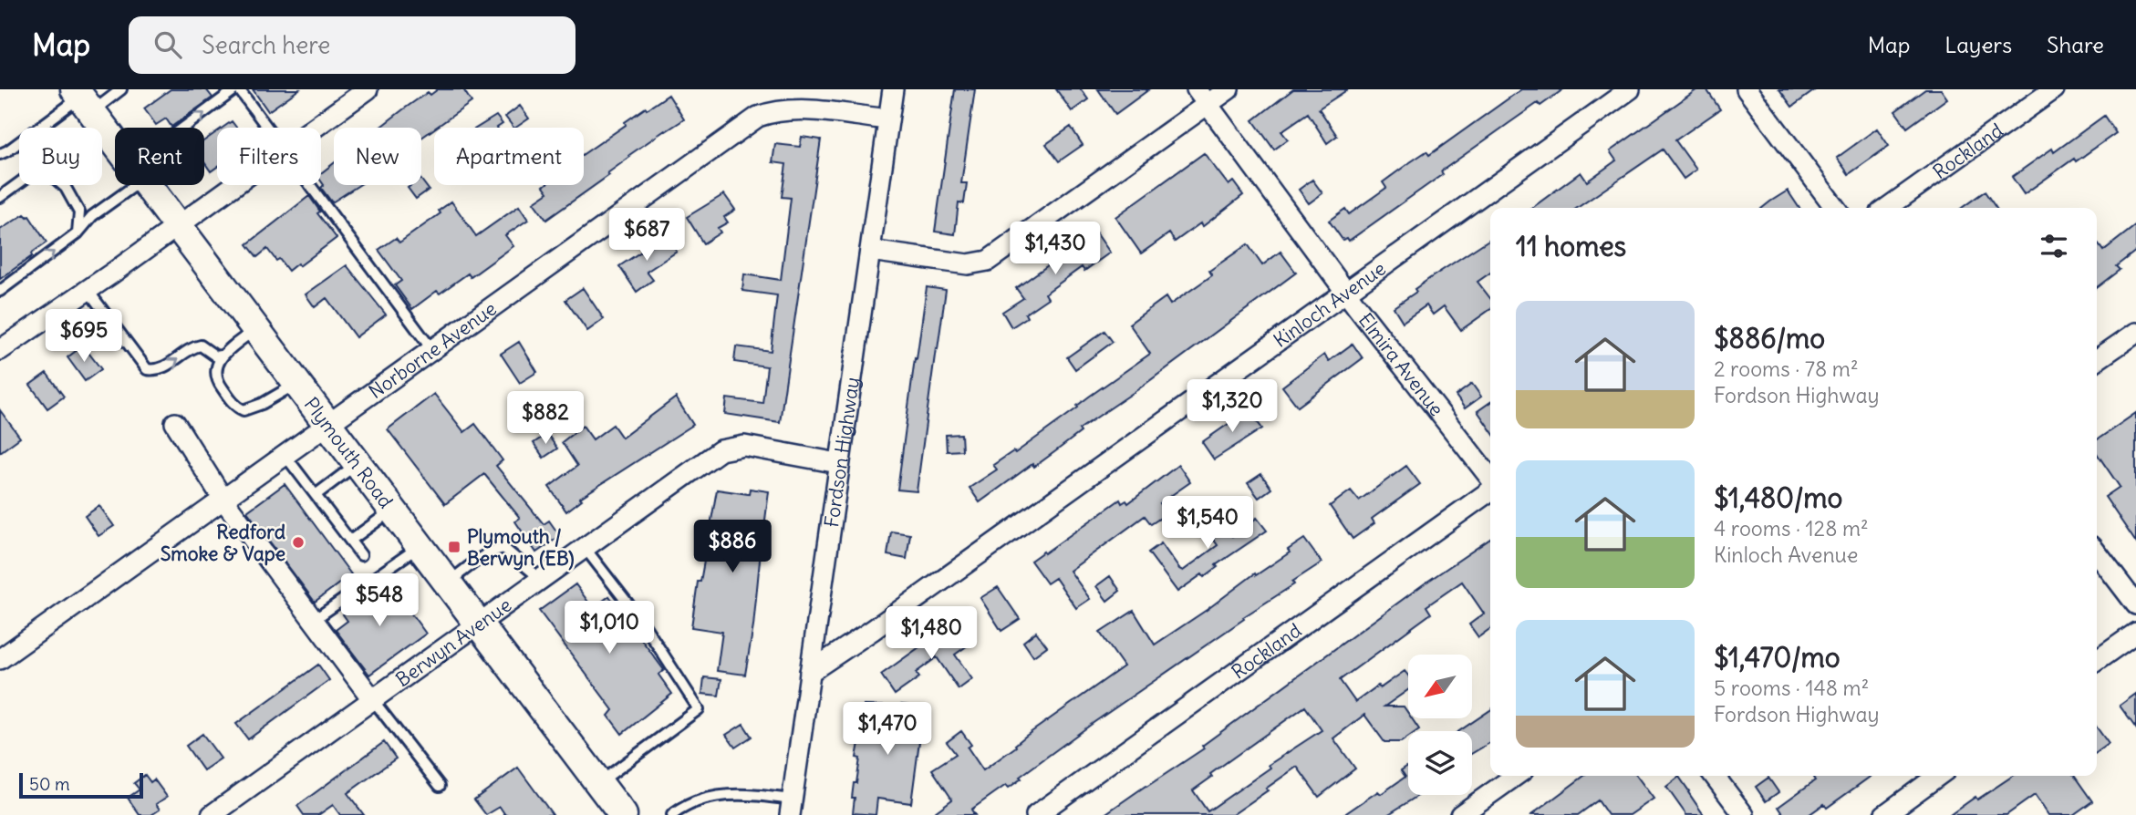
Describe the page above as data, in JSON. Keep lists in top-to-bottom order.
{
  "streets": {
    "main road": ["Plymouth Road"],
    "street": [
      "Rockland",
      "Kinloch Avenue",
      "Norborne Avenue",
      "Elmira Avenue",
      "Fordson Highway",
      "Berwyn Avenue"
    ]
  },
  "crossings": [
    ["Kinloch Avenue", "Elmira Avenue"],
    ["Kinloch Avenue", "Fordson Highway"],
    ["Norborne Avenue", "Plymouth Road"],
    ["Norborne Avenue", "Fordson Highway"],
    ["Plymouth Road", "Berwyn Avenue"],
    ["Fordson Highway", "Berwyn Avenue"]
  ],
  "places": {
    "other": ["Redford Smoke & Vape"],
    "transit": ["Plymouth / Berwyn (EB)"]
  },
  "scale_bar": "50 m",
  "north": "bottom left",
  "page": {
    "header": "Map",
    "search": "Search here",
    "nav": ["Map", "Layers", "Share"],
    "chip": [
      "Buy",
      "Rent",
      "Filters",
      "New",
      "Apartment"
    ],
    "price": [
      "$687",
      "$1,430",
      "$695",
      "$1,320",
      "$882",
      "$1,540",
      "$886",
      "$548",
      "$1,010",
      "$1,480",
      "$1,470"
    ],
    "heading": "11 homes",
    "list": [
      {
        "name": "$886/mo",
        "note": "2 rooms · 78 m² · Fordson Highway"
      },
      {
        "name": "$1,480/mo",
        "note": "4 rooms · 128 m² · Kinloch Avenue"
      },
      {
        "name": "$1,470/mo",
        "note": "5 rooms · 148 m² · Fordson Highway"
      }
    ],
    "scale": "50 m"
  }
}
